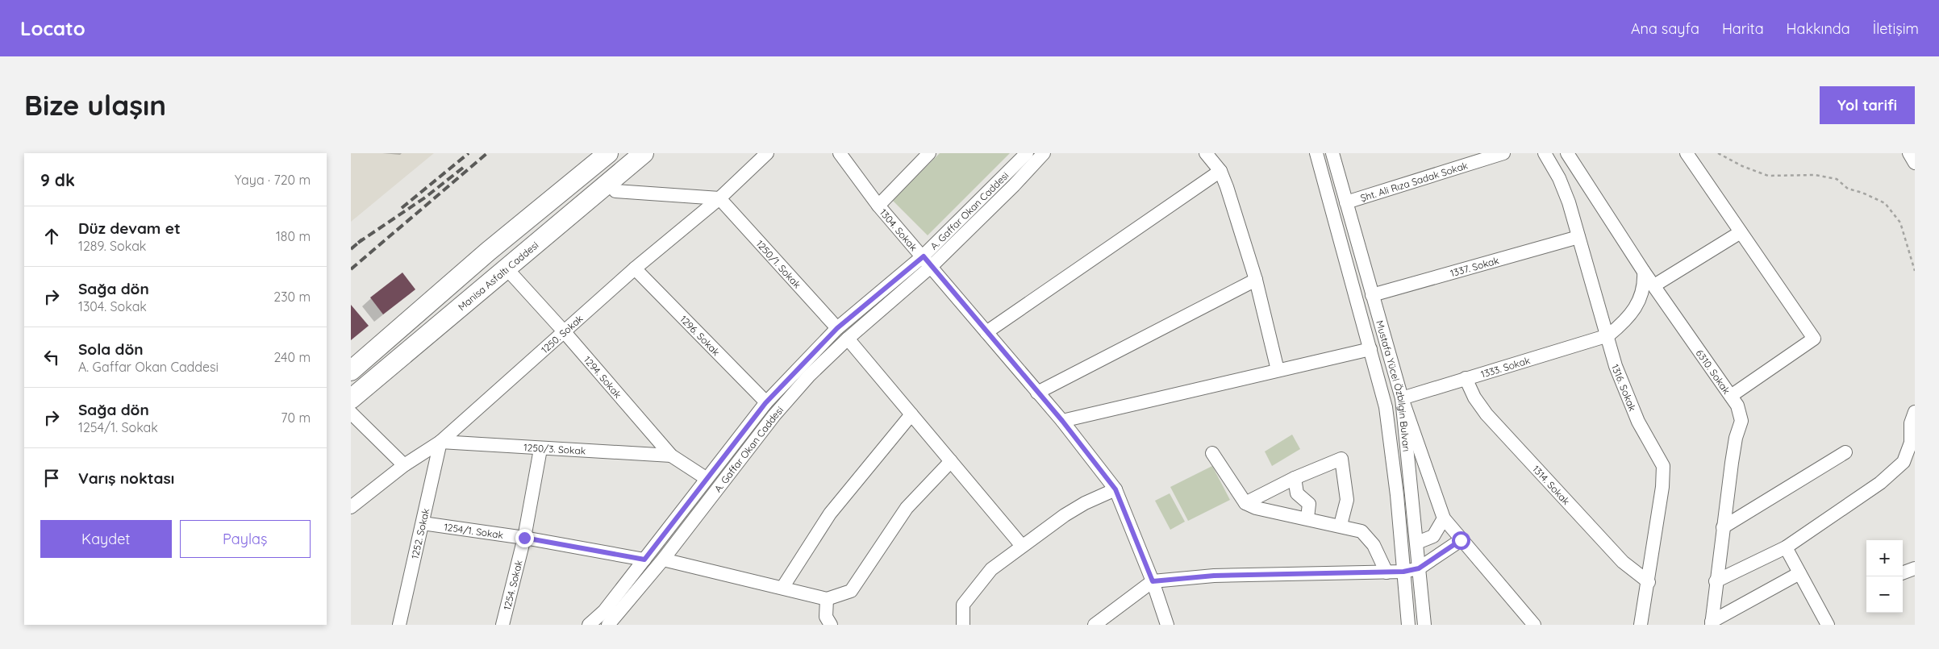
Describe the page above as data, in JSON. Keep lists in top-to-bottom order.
{
  "streets": {
    "highway": ["Manisa Asfaltı Caddesi"],
    "street": [
      "Şht. Ali Rıza Sadak Sokak",
      "A. Gaffar Okan Caddesi",
      "1304. Sokak",
      "1250/1. Sokak",
      "1337. Sokak",
      "1250. Sokak",
      "1296. Sokak",
      "1333. Sokak",
      "6310. Sokak",
      "1294. Sokak",
      "Mustafa Yücel Özbilgin Bulvarı",
      "1316. Sokak",
      "1250/3. Sokak",
      "1314. Sokak",
      "1254/1. Sokak",
      "1252. Sokak",
      "1254. Sokak"
    ]
  },
  "crossings": [
    ["Şht. Ali Rıza Sadak Sokak", "Mustafa Yücel Özbilgin Bulvarı"],
    ["A. Gaffar Okan Caddesi", "1304. Sokak"],
    ["A. Gaffar Okan Caddesi", "1250/1. Sokak"],
    ["A. Gaffar Okan Caddesi", "1296. Sokak"],
    ["A. Gaffar Okan Caddesi", "1294. Sokak"],
    ["A. Gaffar Okan Caddesi", "1254/1. Sokak"],
    ["1250/1. Sokak", "1250. Sokak"],
    ["1337. Sokak", "Mustafa Yücel Özbilgin Bulvarı"],
    ["1337. Sokak", "1316. Sokak"],
    ["Manisa Asfaltı Caddesi", "1294. Sokak"],
    ["1250. Sokak", "1296. Sokak"],
    ["1250. Sokak", "1294. Sokak"],
    ["1250. Sokak", "1250/3. Sokak"],
    ["1250. Sokak", "1252. Sokak"],
    ["1333. Sokak", "Mustafa Yücel Özbilgin Bulvarı"],
    ["1333. Sokak", "1316. Sokak"],
    ["1333. Sokak", "1314. Sokak"],
    ["1294. Sokak", "1250/3. Sokak"],
    ["1316. Sokak", "1314. Sokak"],
    ["1250/3. Sokak", "1252. Sokak"],
    ["1250/3. Sokak", "1254. Sokak"],
    ["1254/1. Sokak", "1252. Sokak"],
    ["1254/1. Sokak", "1254. Sokak"]
  ],
  "page": {
    "header": "Locato",
    "nav": [
      "Ana sayfa",
      "Harita",
      "Hakkında",
      "İletişim"
    ],
    "buttons": [
      "Yol tarifi",
      ["Kaydet", "Paylaş"]
    ],
    "title": "Bize ulaşın",
    "heading": ["9 dk", "Yaya · 720 m"],
    "list": [
      ["Düz devam et", "1289. Sokak", "180 m"],
      ["Sağa dön", "1304. Sokak", "230 m"],
      ["Sola dön", "A. Gaffar Okan Caddesi", "240 m"],
      ["Sağa dön", "1254/1. Sokak", "70 m"],
      "Varış noktası"
    ],
    "map_buttons": ["+", "−"]
  }
}
